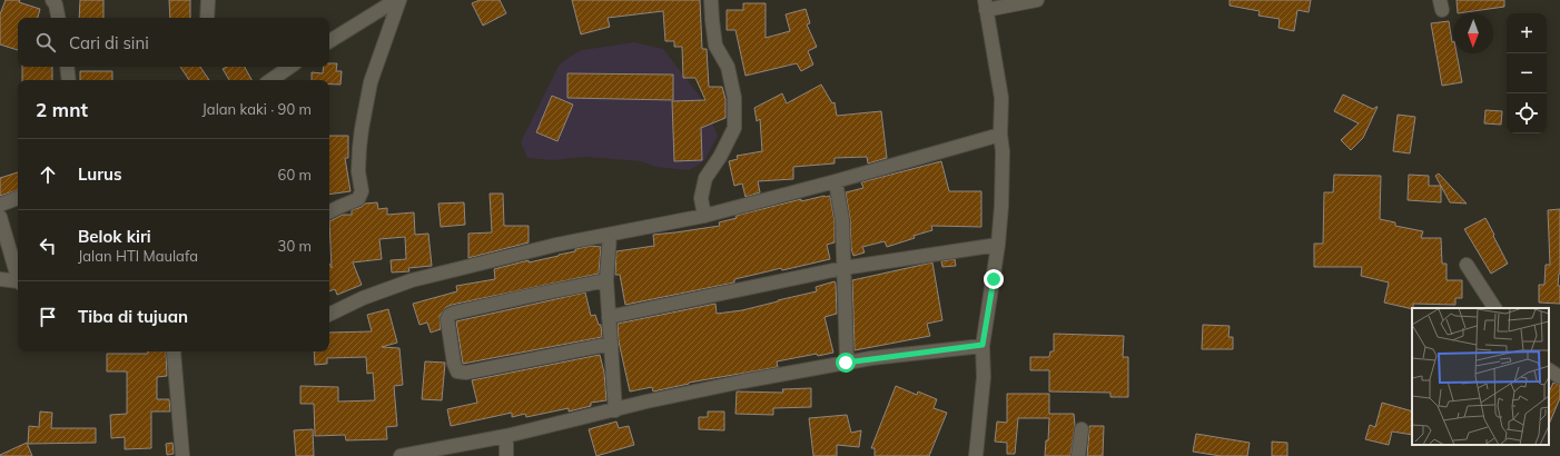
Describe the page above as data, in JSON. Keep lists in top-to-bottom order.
{
  "north": "bottom",
  "page": {
    "map_buttons": ["+", "−"],
    "search": "Cari di sini",
    "heading": ["2 mnt", "Jalan kaki · 90 m"],
    "list": [
      ["Lurus", "60 m"],
      ["Belok kiri", "Jalan HTI Maulafa", "30 m"],
      "Tiba di tujuan"
    ]
  }
}
